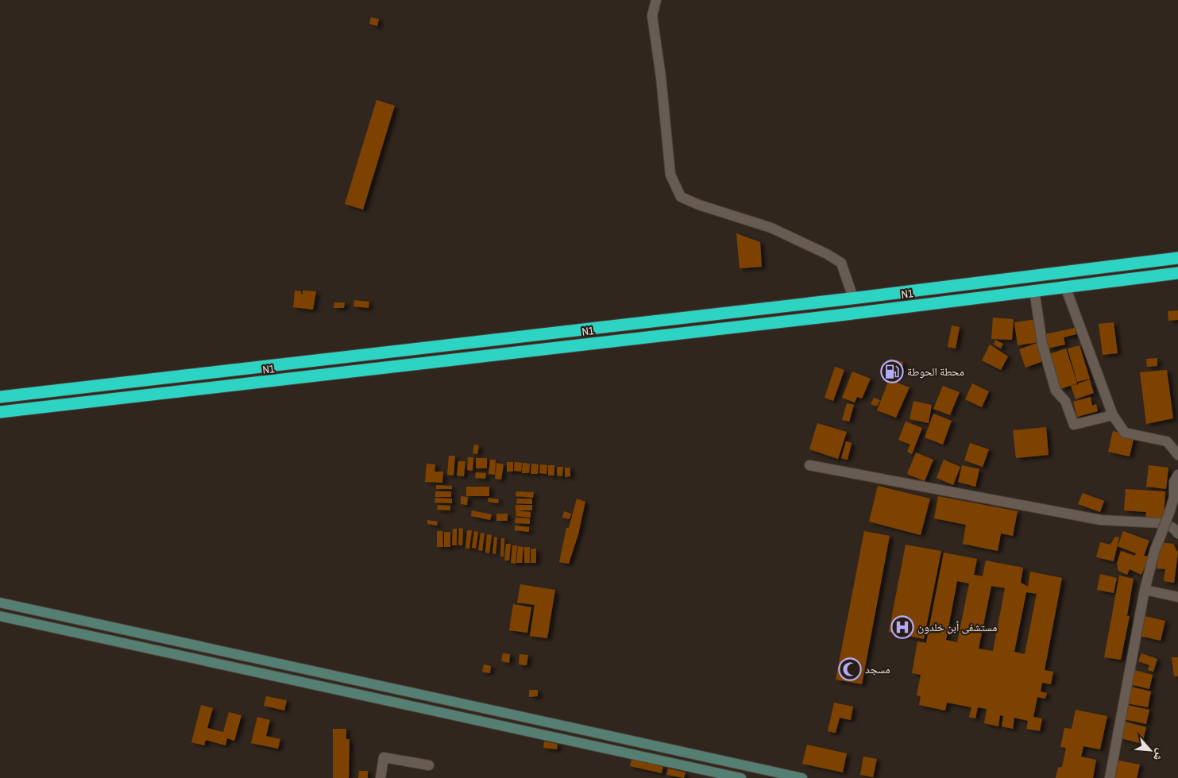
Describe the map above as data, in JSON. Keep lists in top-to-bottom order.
{
  "streets": {
    "highway": ["N1"]
  },
  "places": {
    "fuel station": ["محطة الحوطة"],
    "hospital": ["مستشفى أبن خلدون"],
    "mosque": ["مسجد"]
  },
  "north": "bottom right"
}
